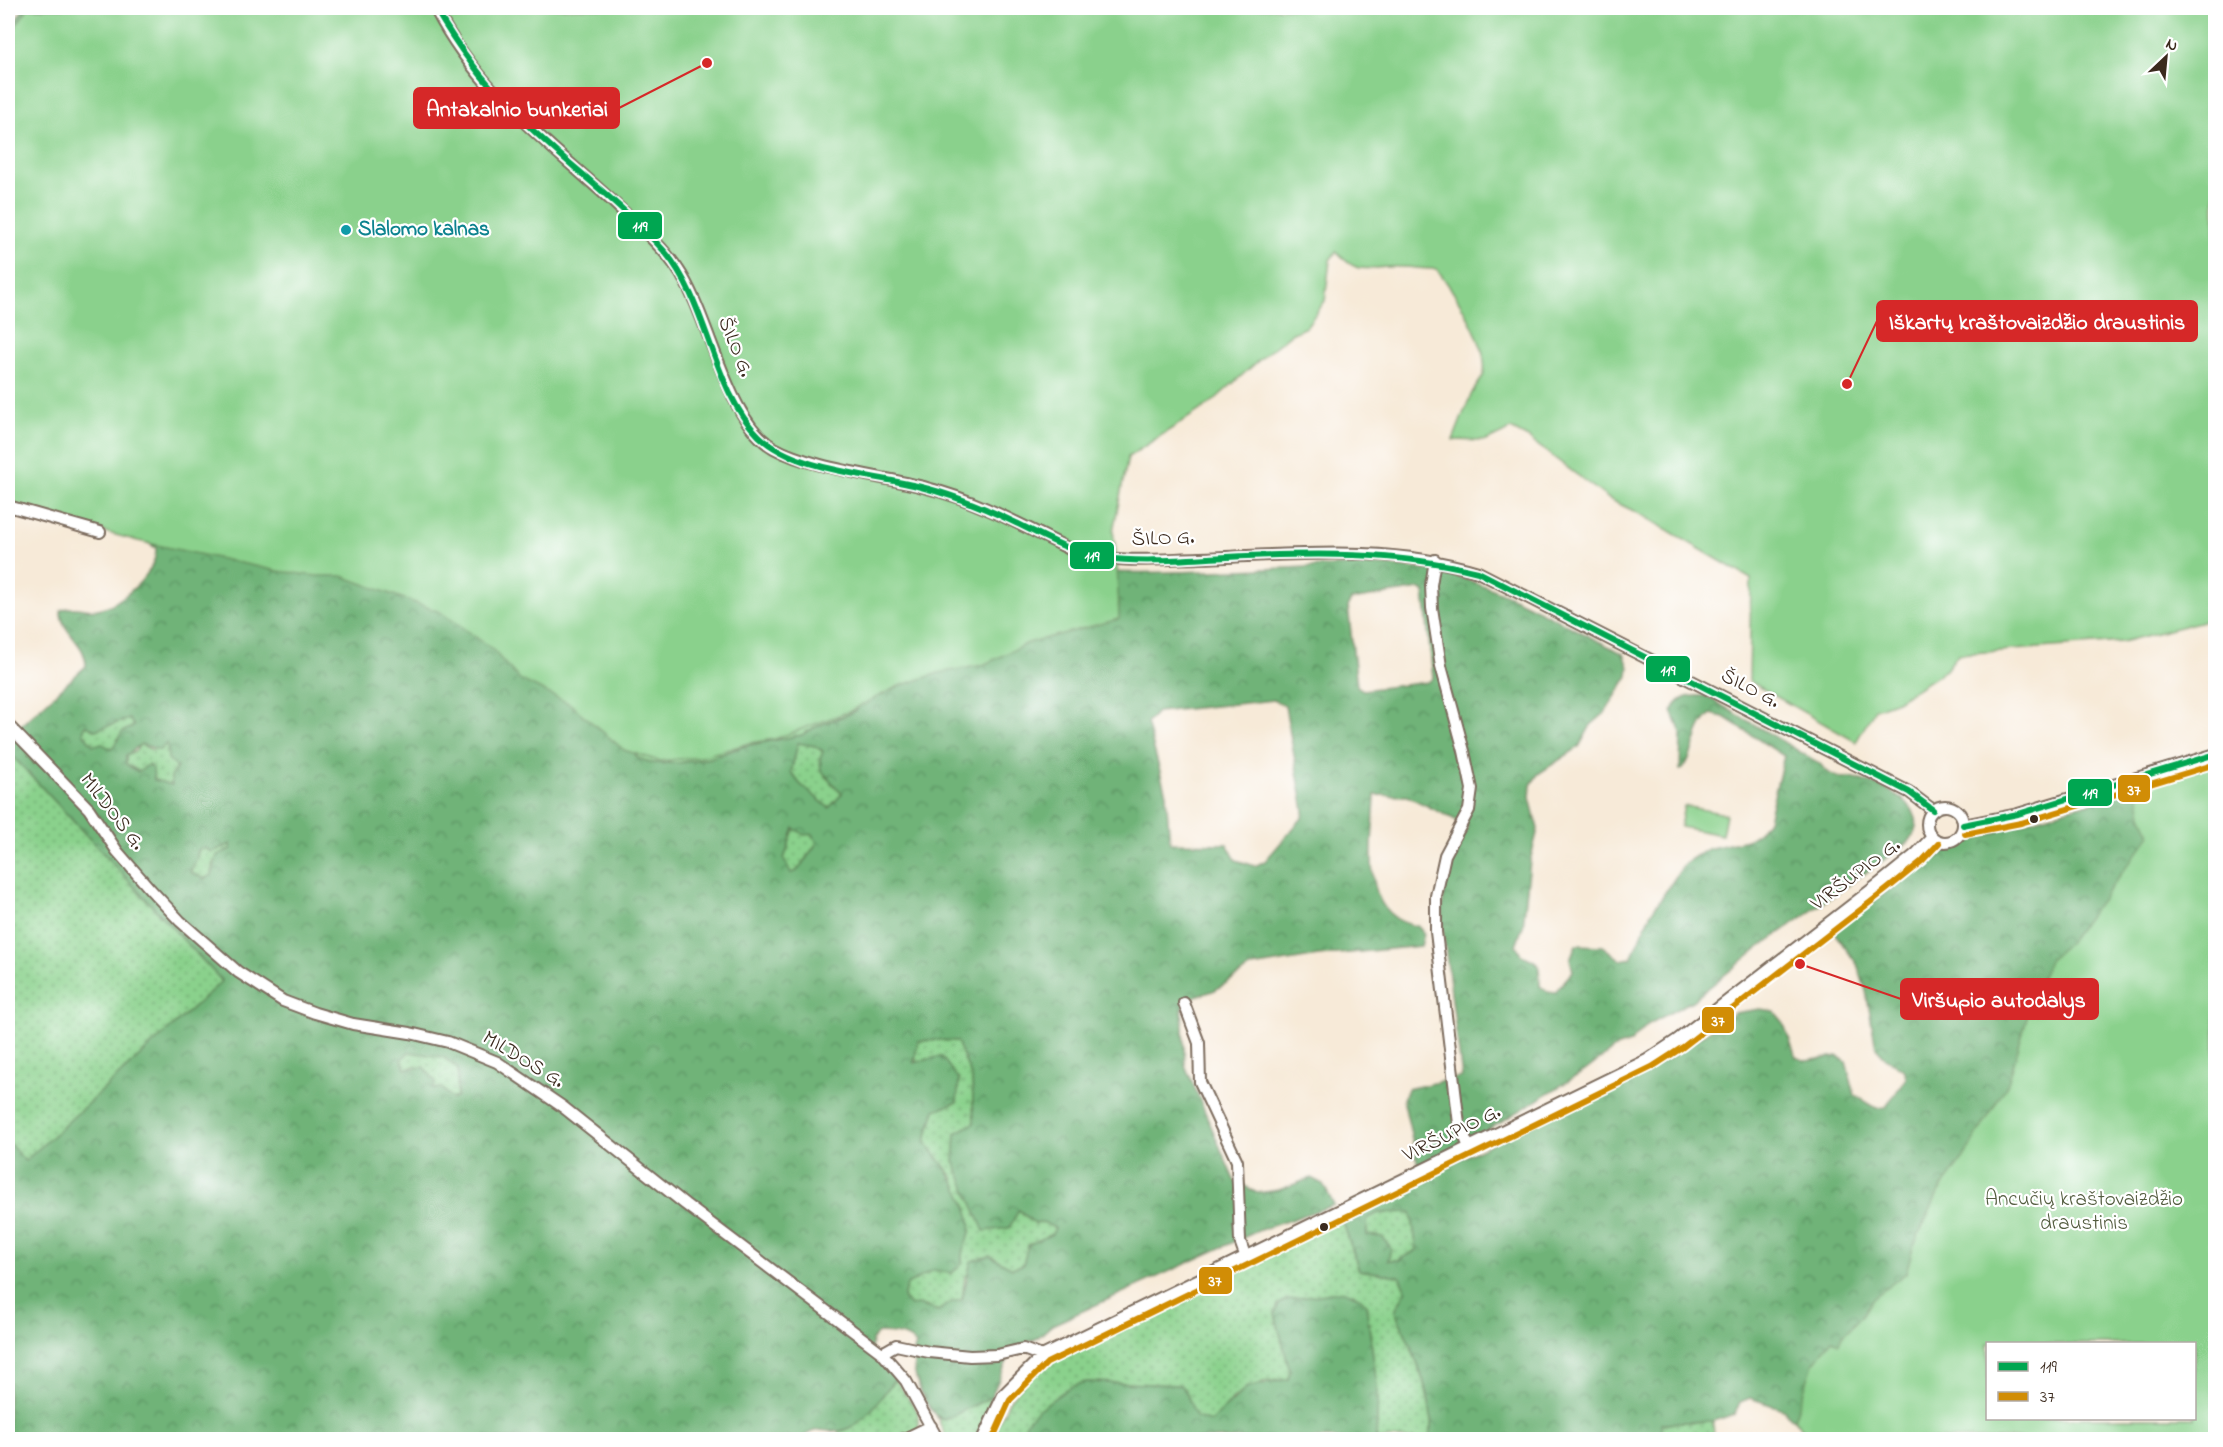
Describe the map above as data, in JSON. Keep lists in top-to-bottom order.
{
  "streets": {
    "street": ["ŠILO G.", "MILDOS G.", "VIRŠUPIO G."]
  },
  "crossings": [
    ["ŠILO G.", "VIRŠUPIO G."]
  ],
  "parks": ["Ancučių kraštovaizdžio draustinis"],
  "places": [
    "Antakalnio bunkeriai",
    "Slalomo kalnas",
    "Iškartų kraštovaizdžio draustinis",
    "Viršupio autodalys"
  ],
  "lines": ["transit line 119", "transit line 37"],
  "legend": ["119", "37"],
  "north": "top right"
}
